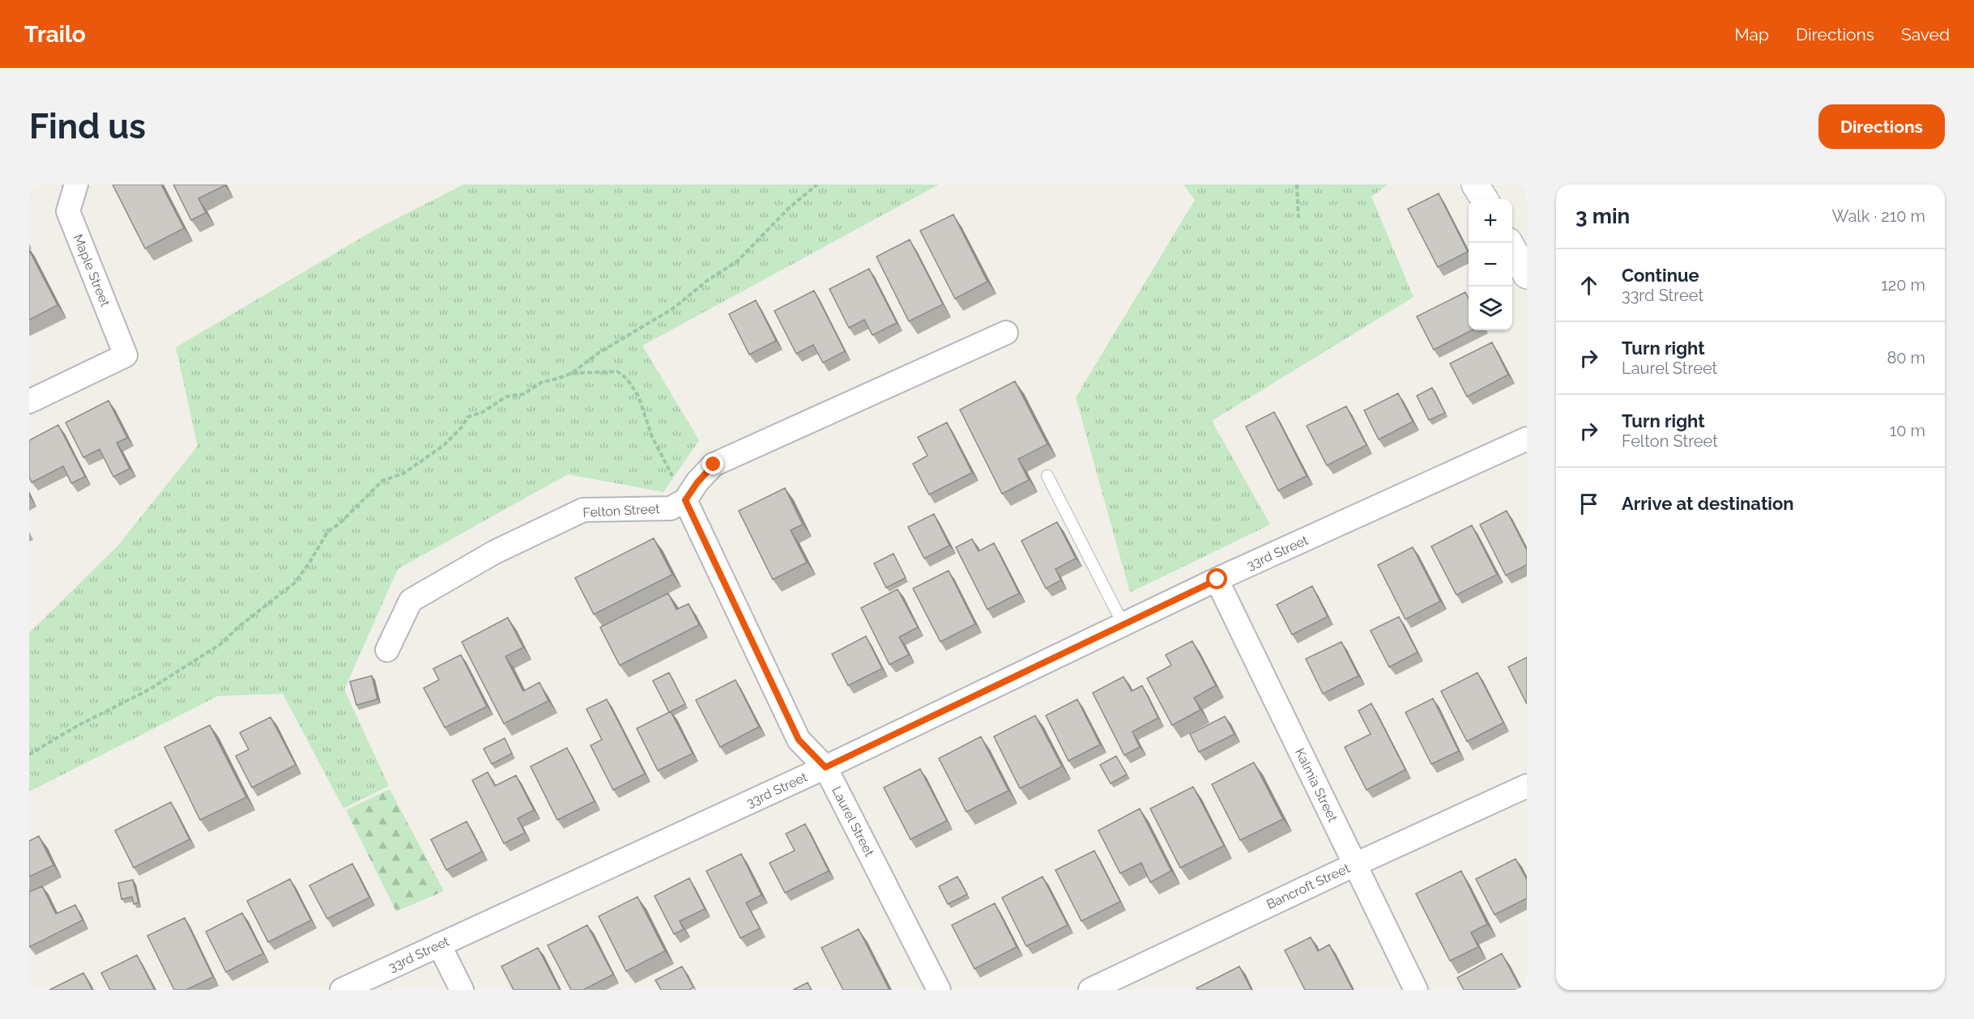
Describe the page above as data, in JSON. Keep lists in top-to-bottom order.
{
  "streets": {
    "street": [
      "Maple Street",
      "Felton Street",
      "33rd Street",
      "Kalmia Street",
      "Laurel Street",
      "Bancroft Street"
    ]
  },
  "crossings": [
    ["Felton Street", "Laurel Street"],
    ["33rd Street", "Kalmia Street"],
    ["33rd Street", "Laurel Street"],
    ["Kalmia Street", "Bancroft Street"]
  ],
  "page": {
    "header": "Trailo",
    "nav": ["Map", "Directions", "Saved"],
    "buttons": "Directions",
    "title": "Find us",
    "heading": ["3 min", "Walk · 210 m"],
    "map_buttons": ["+", "−"],
    "list": [
      ["Continue", "33rd Street", "120 m"],
      ["Turn right", "Laurel Street", "80 m"],
      ["Turn right", "Felton Street", "10 m"],
      "Arrive at destination"
    ]
  }
}
